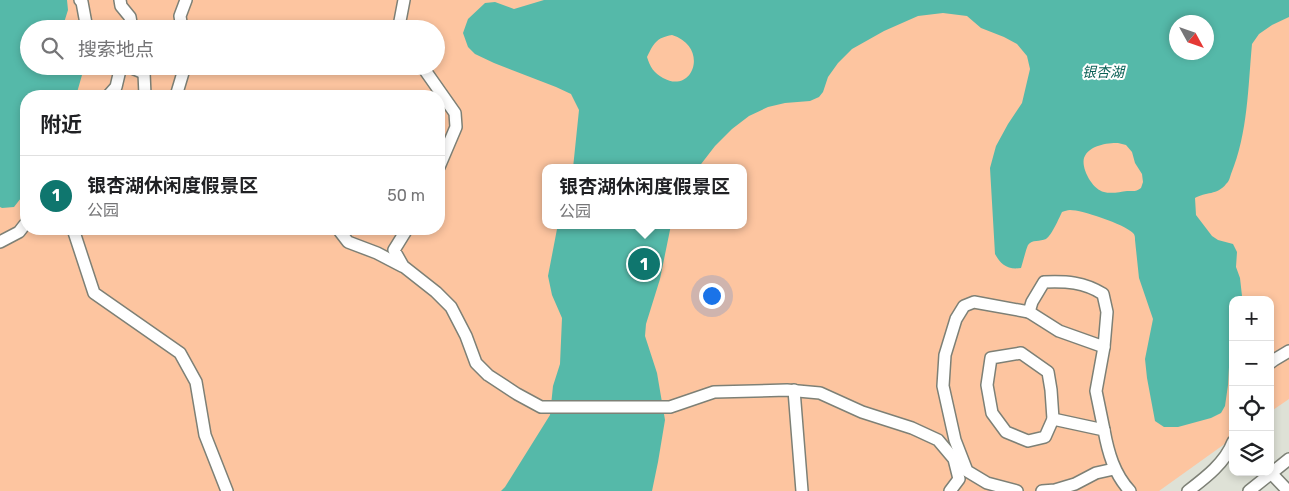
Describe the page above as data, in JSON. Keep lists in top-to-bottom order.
{
  "water": ["银杏湖"],
  "north": "bottom right",
  "page": {
    "search": "搜索地点",
    "heading": "附近",
    "list": [
      {
        "mark": "1",
        "name": "银杏湖休闲度假景区",
        "note": "公园",
        "value": "50 m"
      }
    ],
    "popup": ["银杏湖休闲度假景区", "公园"],
    "pins": "1",
    "map_buttons": ["+", "−"]
  }
}
